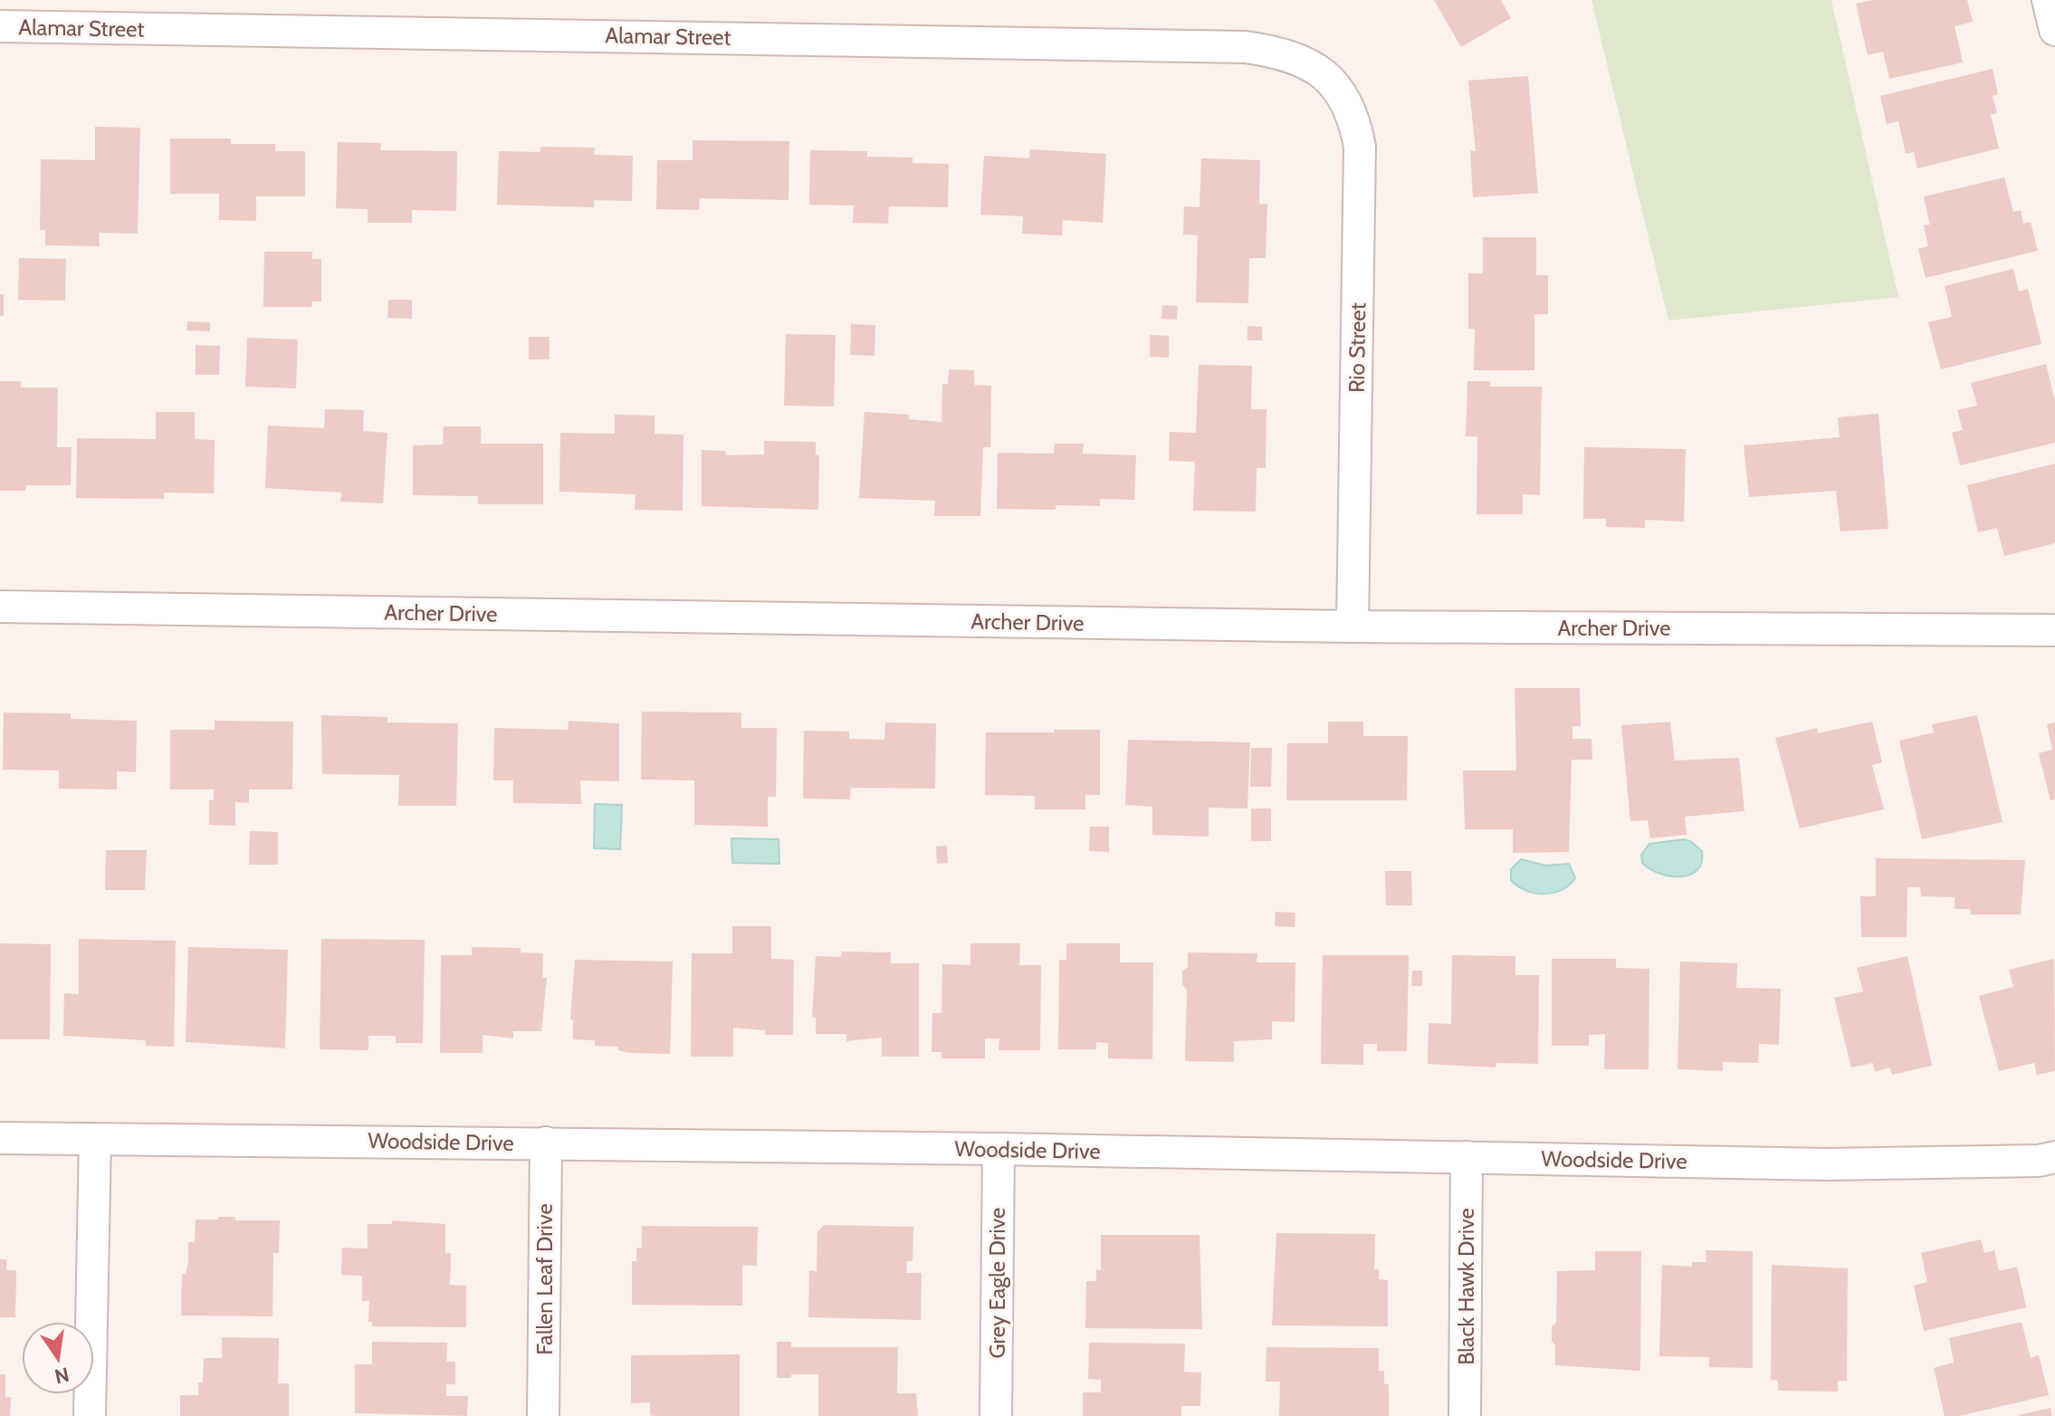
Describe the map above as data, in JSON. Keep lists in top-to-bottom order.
{
  "streets": {
    "street": [
      "Alamar Street",
      "Rio Street",
      "Archer Drive",
      "Woodside Drive",
      "Fallen Leaf Drive",
      "Grey Eagle Drive",
      "Black Hawk Drive"
    ]
  },
  "crossings": [
    ["Alamar Street", "Rio Street"],
    ["Rio Street", "Archer Drive"],
    ["Woodside Drive", "Fallen Leaf Drive"],
    ["Woodside Drive", "Grey Eagle Drive"],
    ["Woodside Drive", "Black Hawk Drive"]
  ],
  "north": "bottom"
}
